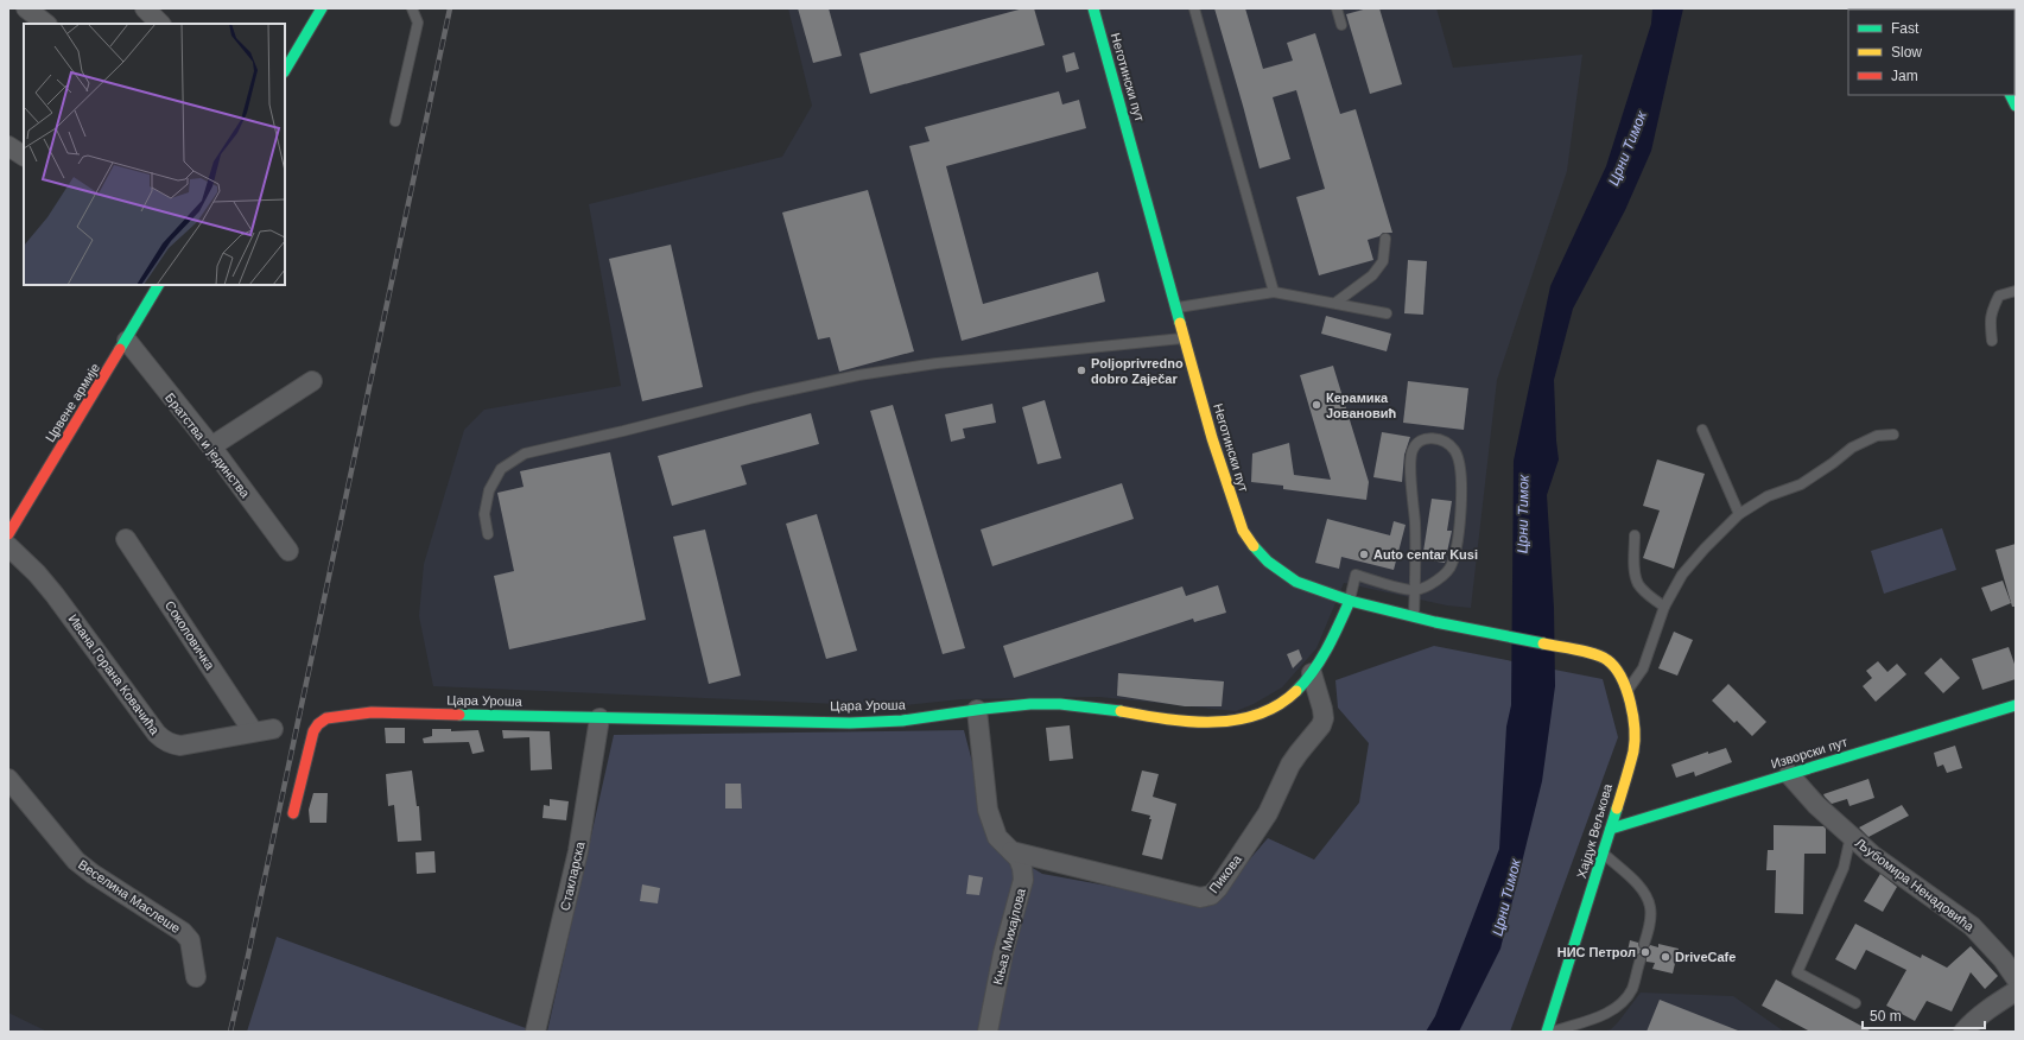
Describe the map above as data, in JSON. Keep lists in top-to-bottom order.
{
  "streets": {
    "street": [
      "Неготински пут",
      "Црвене армије",
      "Братства и јединства",
      "Соколовичка",
      "Ивана Горана Ковачића",
      "Цара Уроша",
      "Изворски пут",
      "Хајдук Вељкова",
      "Пикова",
      "Стакларска",
      "Љубомира Ненадовића",
      "Веселина Маслеше",
      "Књаз Михајлова"
    ]
  },
  "crossings": [
    ["Неготински пут", "Цара Уроша"],
    ["Неготински пут", "Хајдук Вељкова"],
    ["Црвене армије", "Братства и јединства"],
    ["Соколовичка", "Ивана Горана Ковачића"],
    ["Цара Уроша", "Пикова"],
    ["Цара Уроша", "Стакларска"],
    ["Цара Уроша", "Књаз Михајлова"],
    ["Изворски пут", "Хајдук Вељкова"],
    ["Изворски пут", "Љубомира Ненадовића"],
    ["Пикова", "Књаз Михајлова"]
  ],
  "water": ["Црни Тимок"],
  "places": [
    "Poljoprivredno dobro Zaječar",
    "Керамика Јовановић",
    "Auto centar Kusi",
    "НИС Петрол",
    "DriveCafe"
  ],
  "legend": ["Fast", "Slow", "Jam"],
  "scale_bar": "50 m"
}
